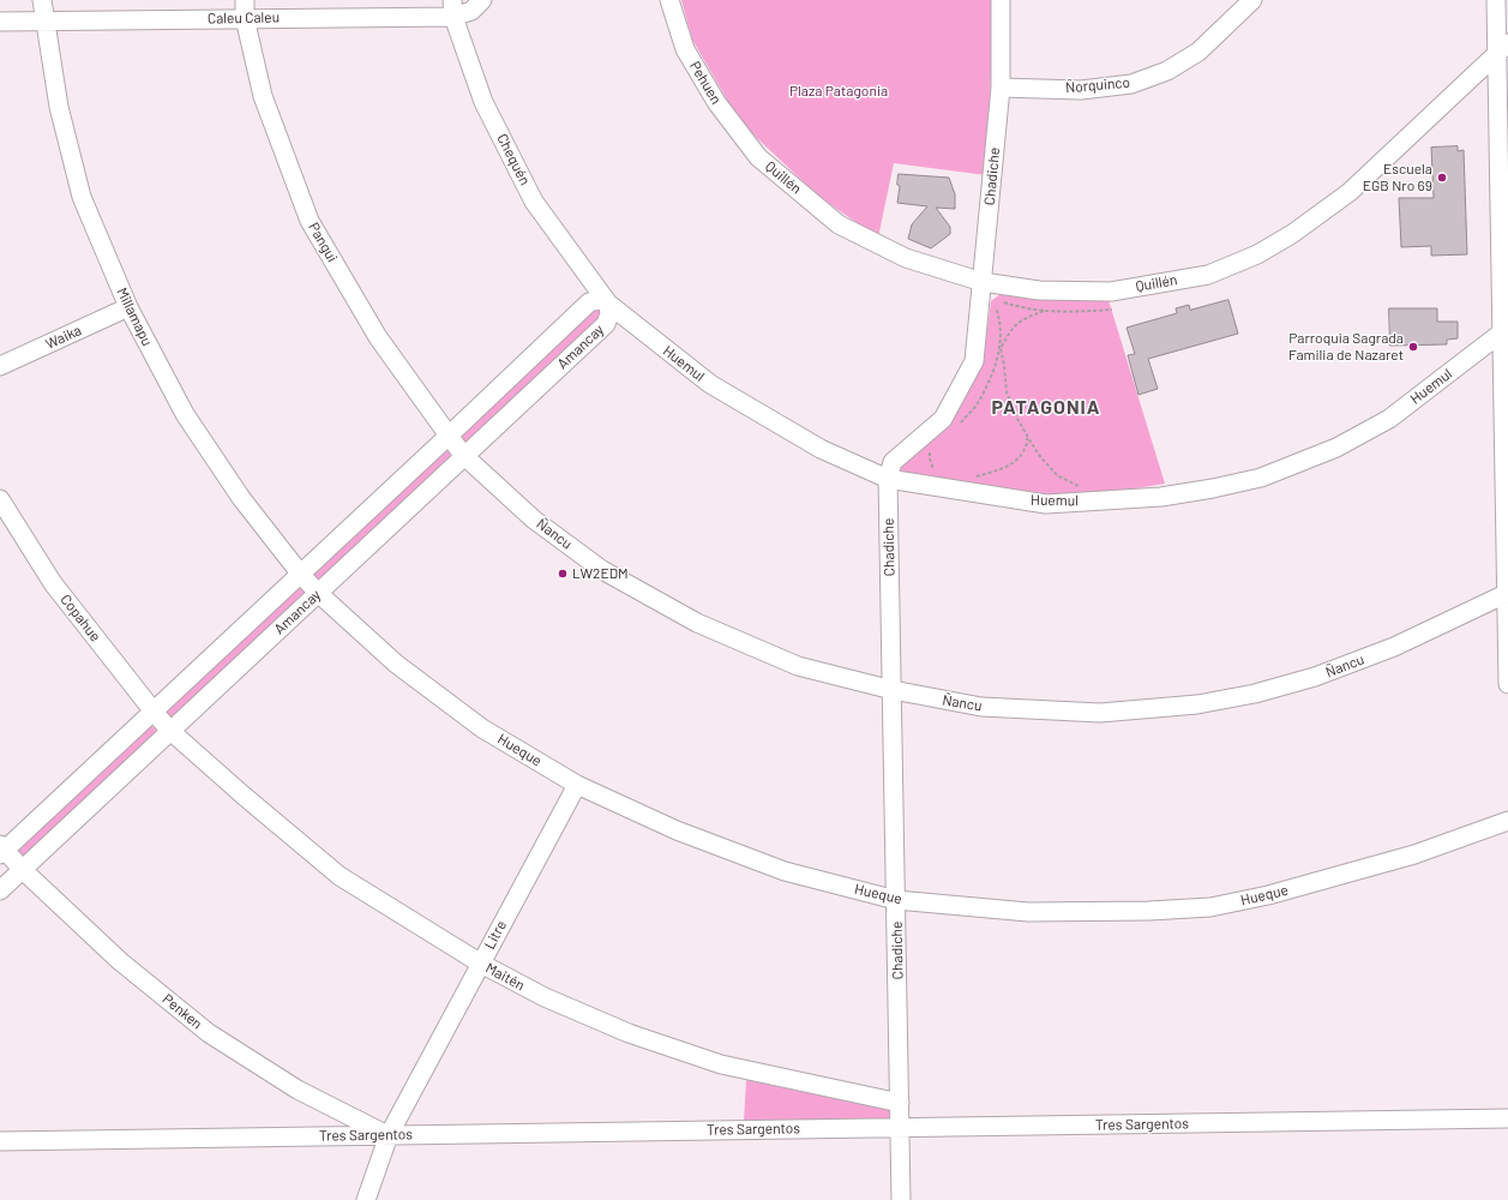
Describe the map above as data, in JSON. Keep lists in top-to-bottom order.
{
  "streets": {
    "street": [
      "Caleu Caleu",
      "Pehuen",
      "Ñorquinco",
      "Chequén",
      "Chadiche",
      "Quillén",
      "Pangui",
      "Millamapu",
      "Waika",
      "Amancay",
      "Huemul",
      "Ñancu",
      "Copahue",
      "Hueque",
      "Litre",
      "Maitén",
      "Penken",
      "Tres Sargentos"
    ]
  },
  "crossings": [
    ["Caleu Caleu", "Chequén"],
    ["Caleu Caleu", "Pangui"],
    ["Caleu Caleu", "Millamapu"],
    ["Pehuen", "Quillén"],
    ["Ñorquinco", "Chadiche"],
    ["Chequén", "Amancay"],
    ["Chequén", "Huemul"],
    ["Chadiche", "Quillén"],
    ["Chadiche", "Huemul"],
    ["Chadiche", "Ñancu"],
    ["Chadiche", "Hueque"],
    ["Chadiche", "Maitén"],
    ["Chadiche", "Tres Sargentos"],
    ["Pangui", "Amancay"],
    ["Pangui", "Ñancu"],
    ["Millamapu", "Waika"],
    ["Millamapu", "Amancay"],
    ["Millamapu", "Hueque"],
    ["Amancay", "Huemul"],
    ["Amancay", "Ñancu"],
    ["Amancay", "Copahue"],
    ["Amancay", "Hueque"],
    ["Amancay", "Maitén"],
    ["Amancay", "Penken"],
    ["Copahue", "Maitén"],
    ["Hueque", "Litre"],
    ["Litre", "Maitén"],
    ["Litre", "Penken"],
    ["Litre", "Tres Sargentos"],
    ["Penken", "Tres Sargentos"]
  ],
  "districts": ["PATAGONIA"],
  "parks": ["Plaza Patagonia"],
  "places": ["Escuela EGB Nro 69", "Parroquia Sagrada Familia de Nazaret", "LW2EDM"]
}
